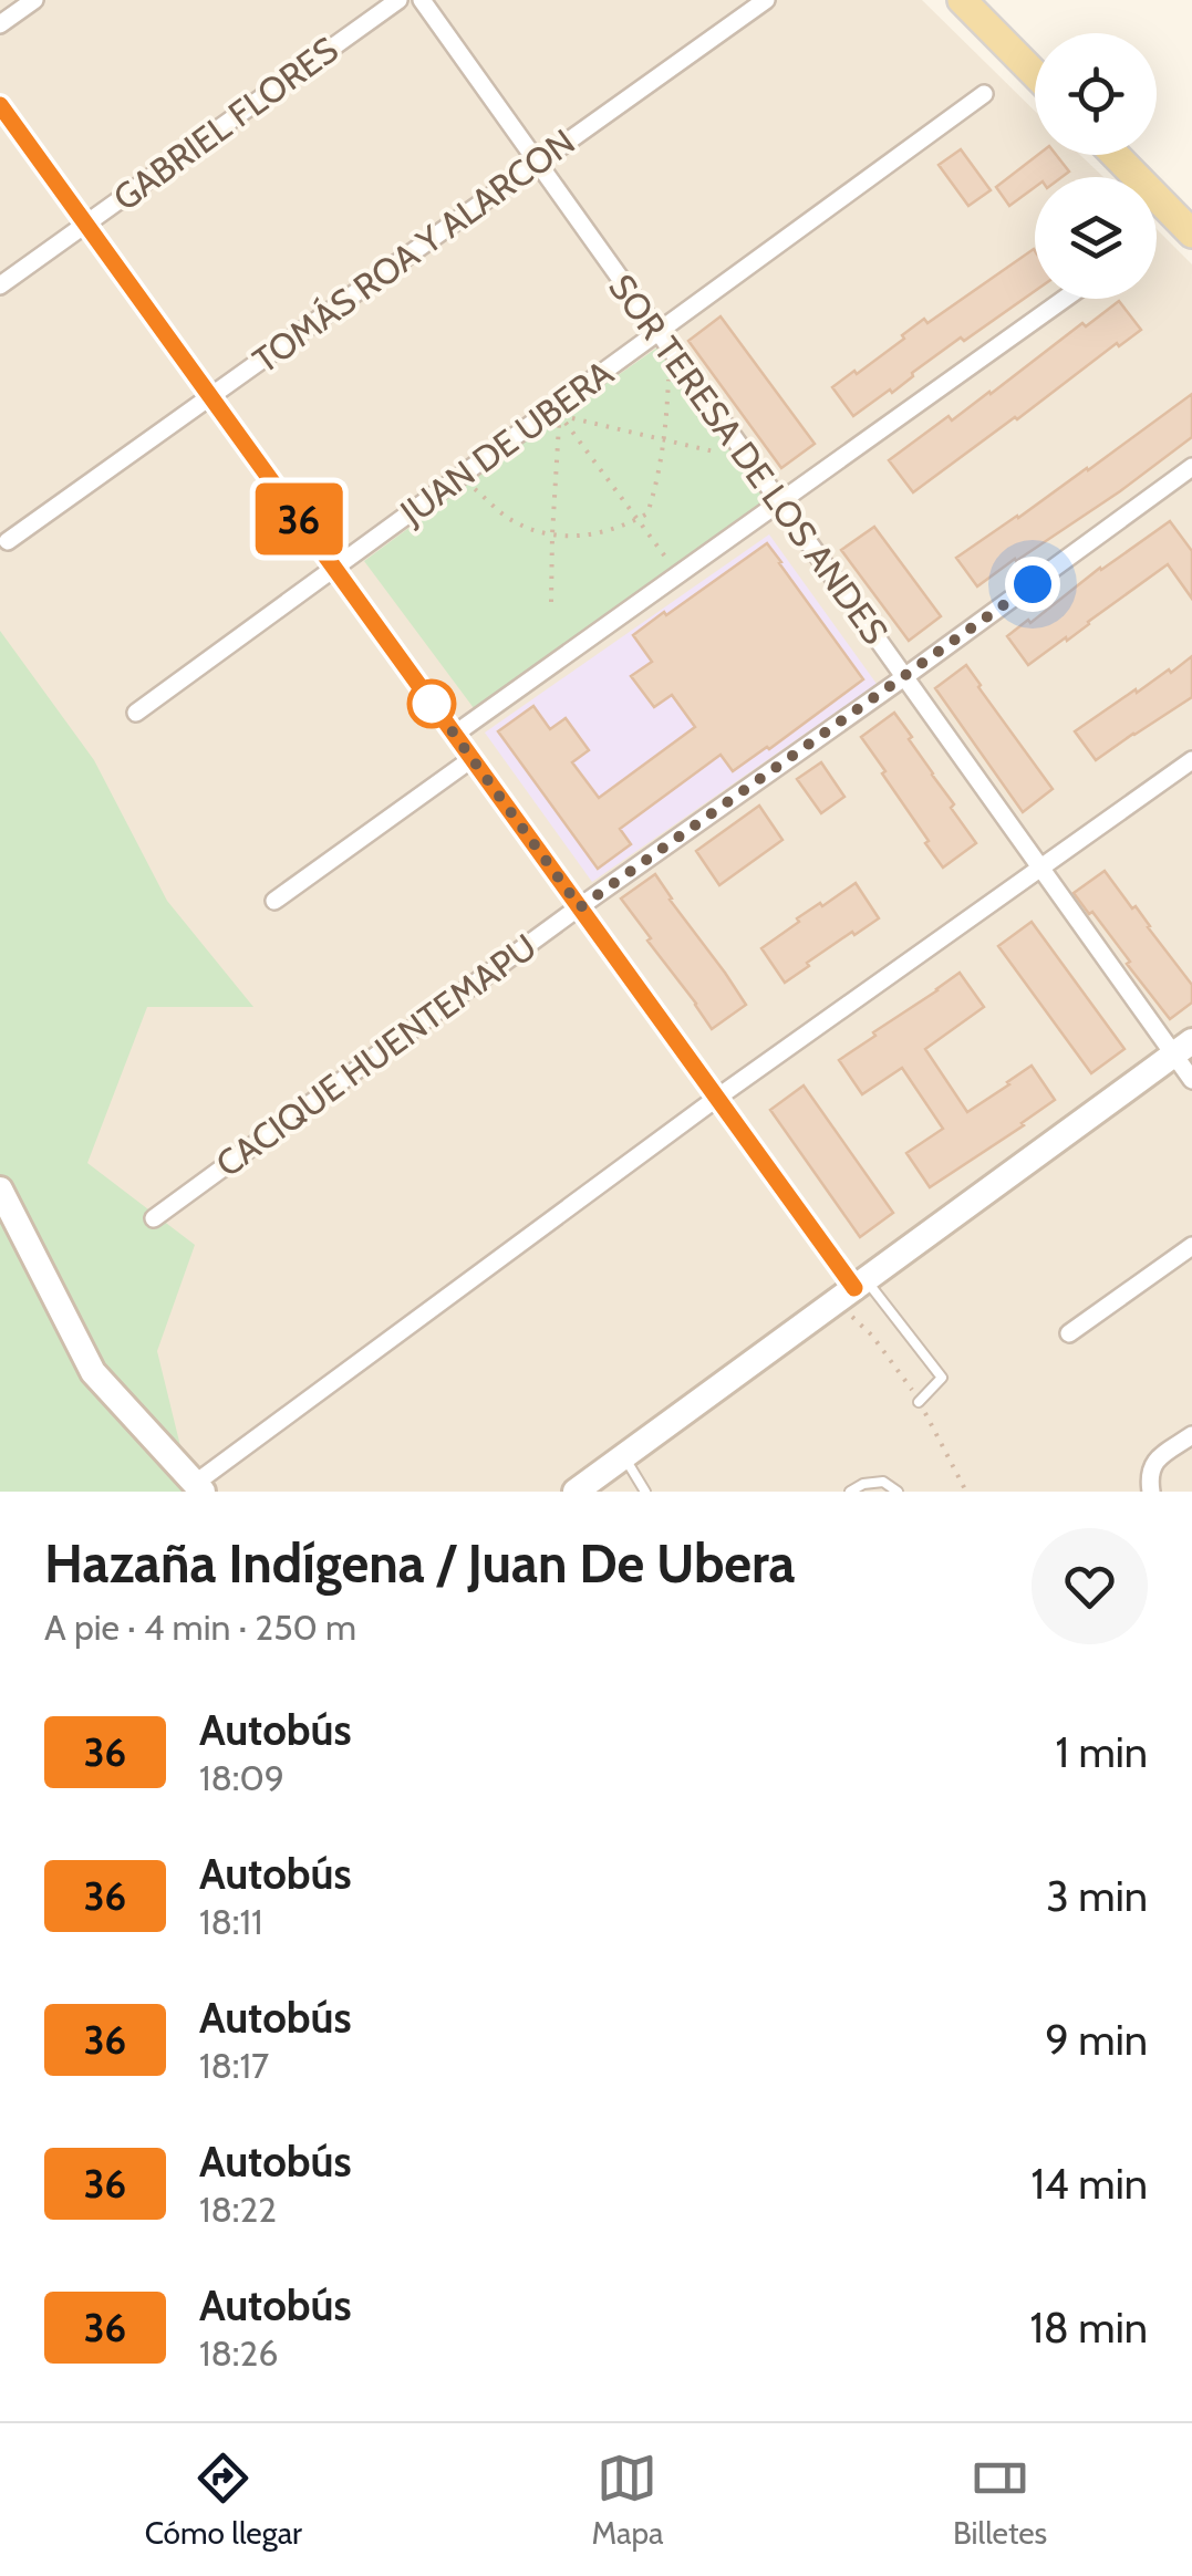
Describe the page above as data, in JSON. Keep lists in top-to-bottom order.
{
  "streets": {
    "street": [
      "GABRIEL FLORES",
      "TOMÁS ROA Y ALARCON",
      "JUAN DE UBERA",
      "SOR TERESA DE LOS ANDES",
      "CACIQUE HUENTEMAPU"
    ]
  },
  "crossings": [
    ["TOMÁS ROA Y ALARCON", "SOR TERESA DE LOS ANDES"],
    ["JUAN DE UBERA", "SOR TERESA DE LOS ANDES"],
    ["SOR TERESA DE LOS ANDES", "CACIQUE HUENTEMAPU"]
  ],
  "lines": ["bus line 36"],
  "page": {
    "on_map": "36",
    "heading": ["Hazaña Indígena / Juan De Ubera", "A pie · 4 min · 250 m"],
    "list": [
      {
        "mark": "36",
        "name": "Autobús",
        "note": "18:09",
        "value": "1 min"
      },
      {
        "mark": "36",
        "name": "Autobús",
        "note": "18:11",
        "value": "3 min"
      },
      {
        "mark": "36",
        "name": "Autobús",
        "note": "18:17",
        "value": "9 min"
      },
      {
        "mark": "36",
        "name": "Autobús",
        "note": "18:22",
        "value": "14 min"
      },
      {
        "mark": "36",
        "name": "Autobús",
        "note": "18:26",
        "value": "18 min"
      }
    ],
    "tabs": ["Cómo llegar", "Mapa", "Billetes"]
  }
}
